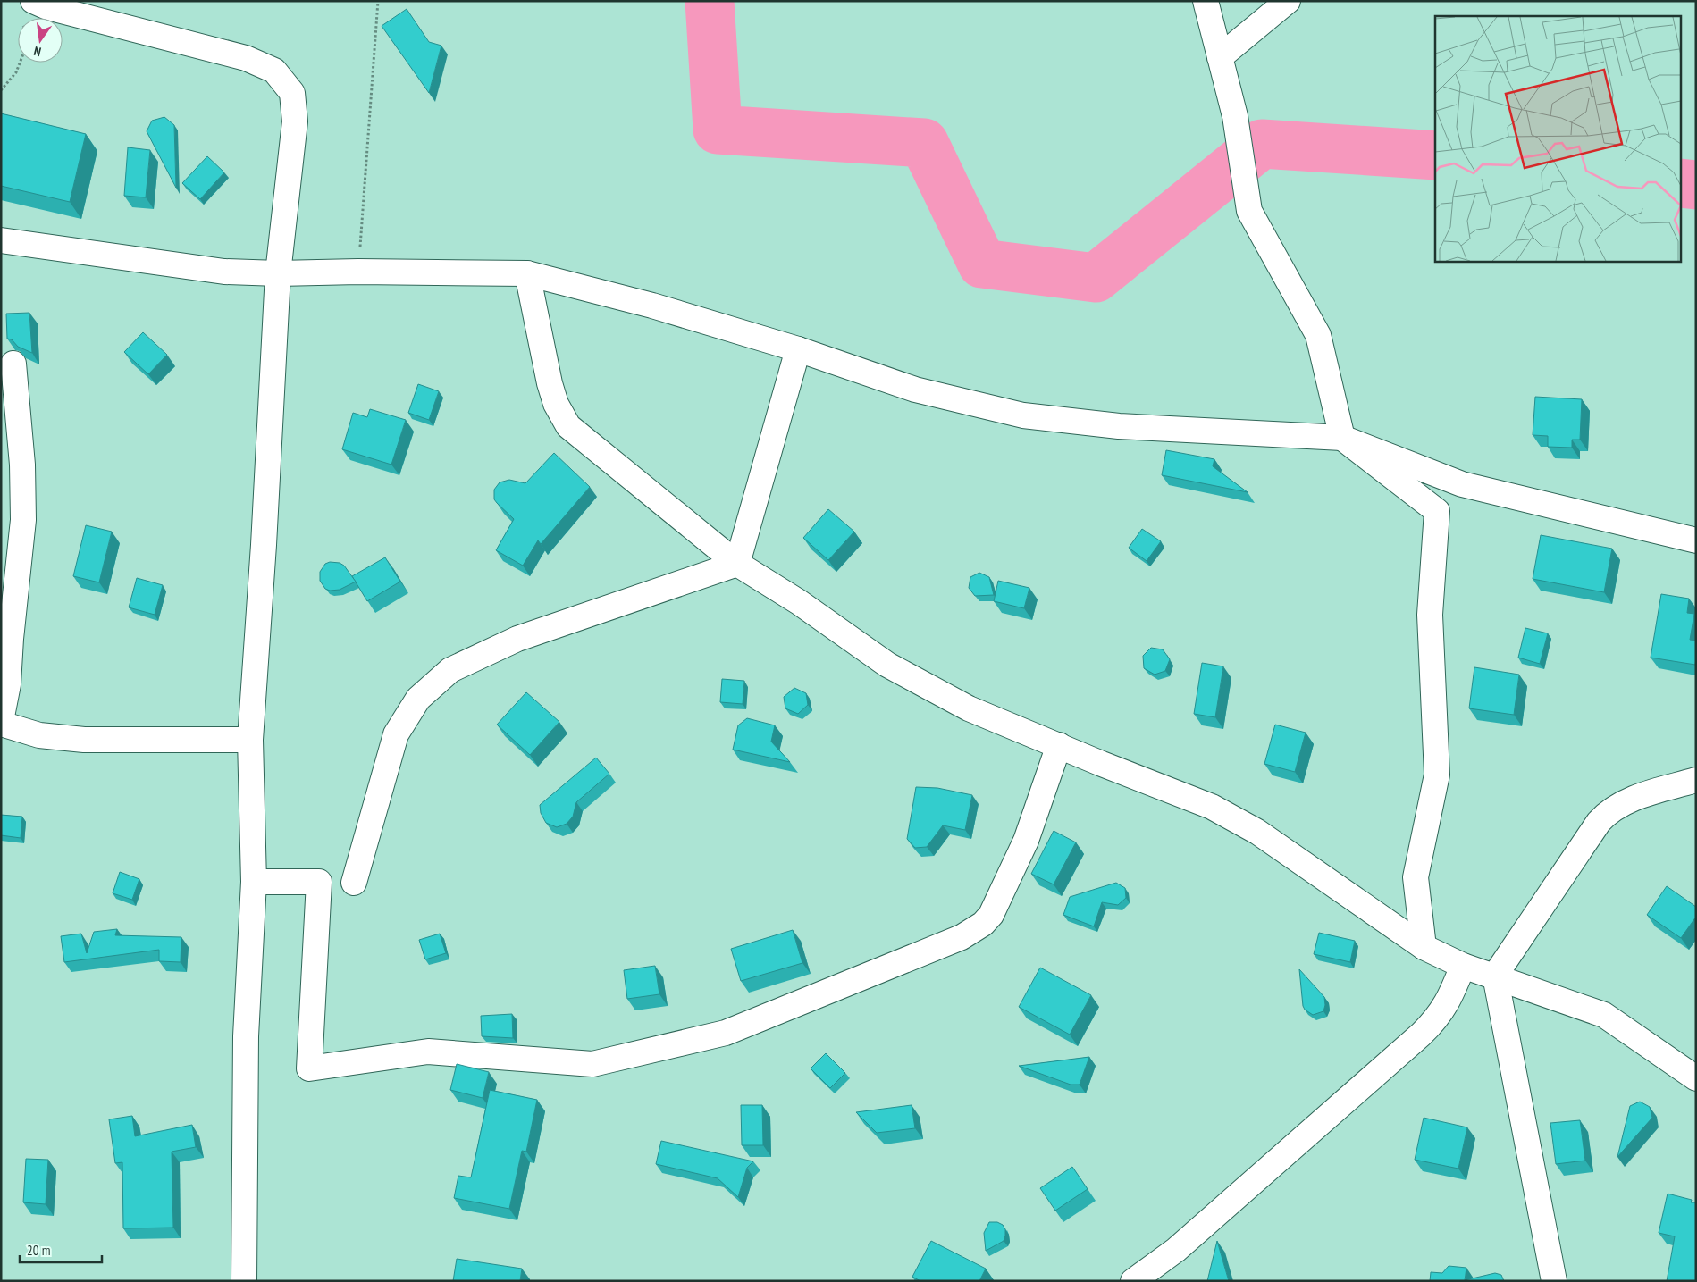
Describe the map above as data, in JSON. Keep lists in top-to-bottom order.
{
  "scale_bar": "20 m",
  "north": "bottom"
}
